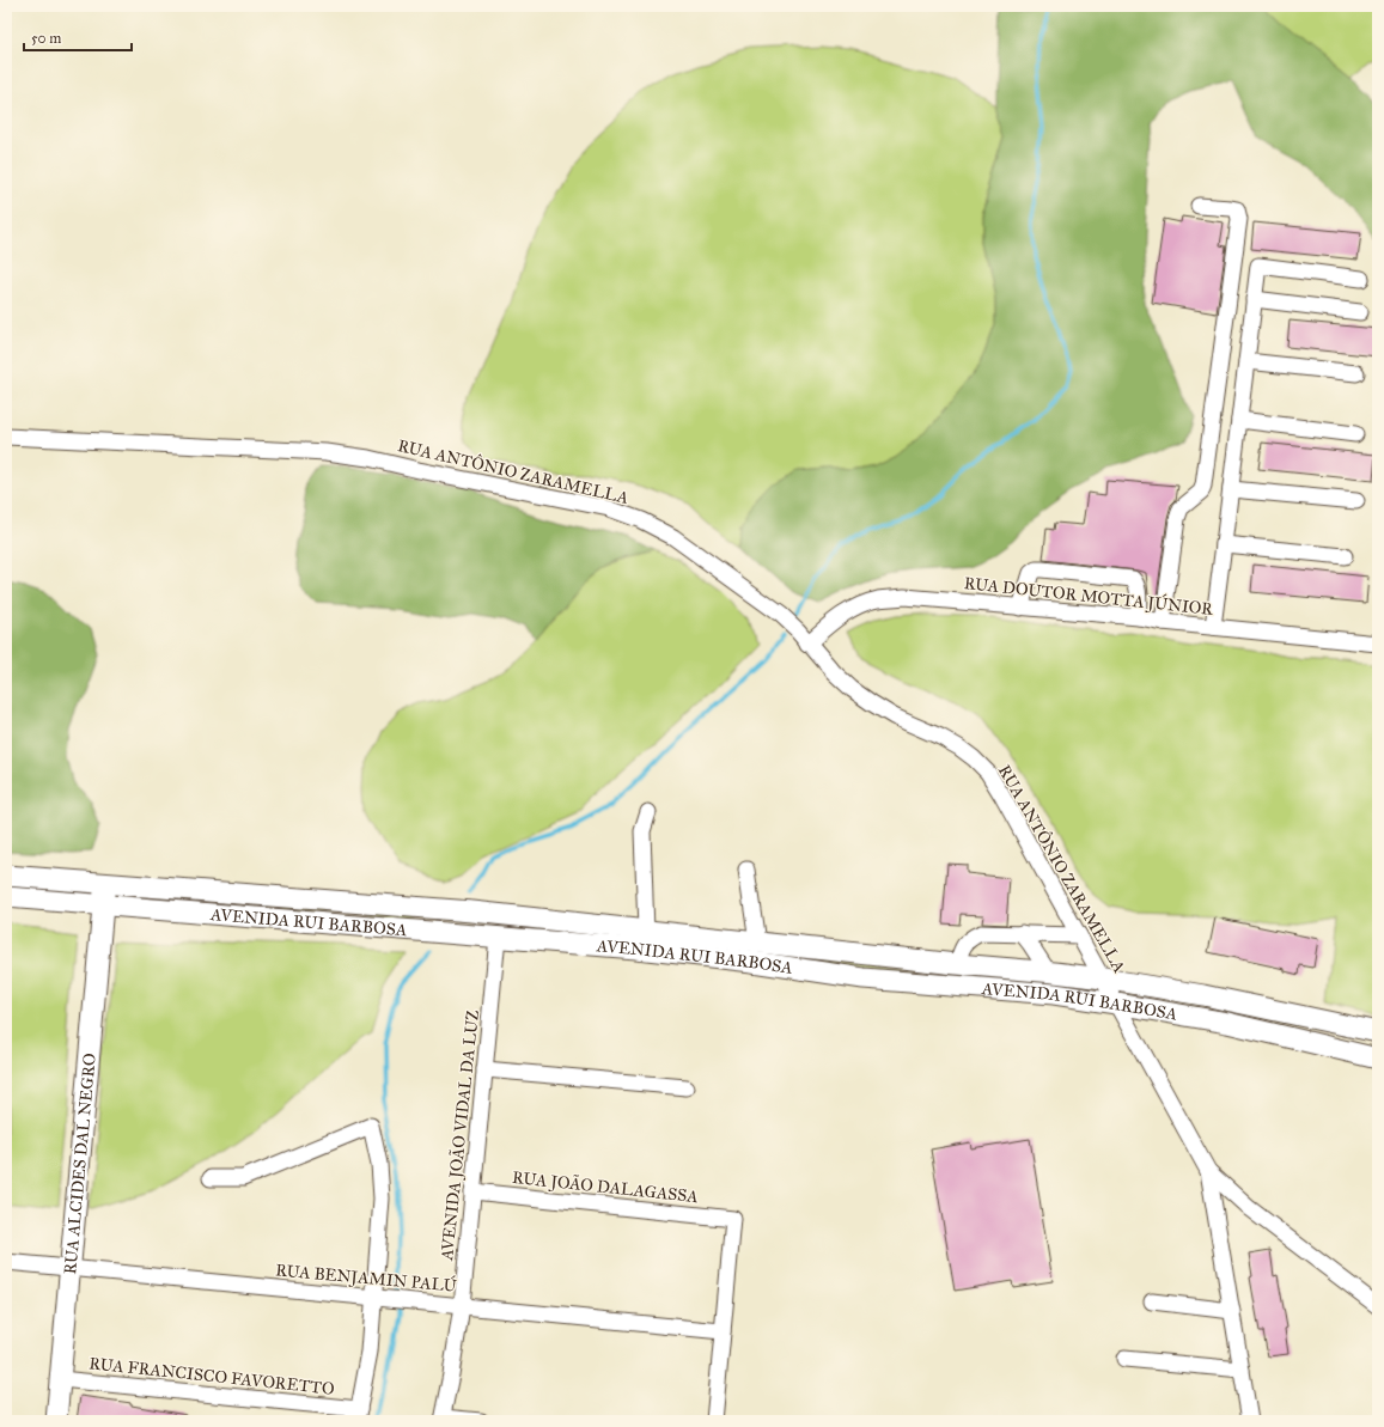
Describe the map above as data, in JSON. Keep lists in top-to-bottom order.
{
  "streets": {
    "main road": ["AVENIDA RUI BARBOSA", "RUA ALCIDES DAL NEGRO"],
    "street": [
      "RUA ANTÔNIO ZARAMELLA",
      "RUA DOUTOR MOTTA JÚNIOR",
      "AVENIDA JOÃO VIDAL DA LUZ",
      "RUA JOÃO DALAGASSA",
      "RUA BENJAMIN PALÚ",
      "RUA FRANCISCO FAVORETTO"
    ]
  },
  "crossings": [
    ["RUA ANTÔNIO ZARAMELLA", "RUA DOUTOR MOTTA JÚNIOR"],
    ["RUA ANTÔNIO ZARAMELLA", "AVENIDA RUI BARBOSA"],
    ["AVENIDA RUI BARBOSA", "AVENIDA JOÃO VIDAL DA LUZ"],
    ["AVENIDA RUI BARBOSA", "RUA ALCIDES DAL NEGRO"],
    ["AVENIDA JOÃO VIDAL DA LUZ", "RUA JOÃO DALAGASSA"],
    ["AVENIDA JOÃO VIDAL DA LUZ", "RUA BENJAMIN PALÚ"],
    ["RUA ALCIDES DAL NEGRO", "RUA BENJAMIN PALÚ"],
    ["RUA ALCIDES DAL NEGRO", "RUA FRANCISCO FAVORETTO"],
    ["RUA JOÃO DALAGASSA", "RUA BENJAMIN PALÚ"]
  ],
  "scale_bar": "50 m"
}
